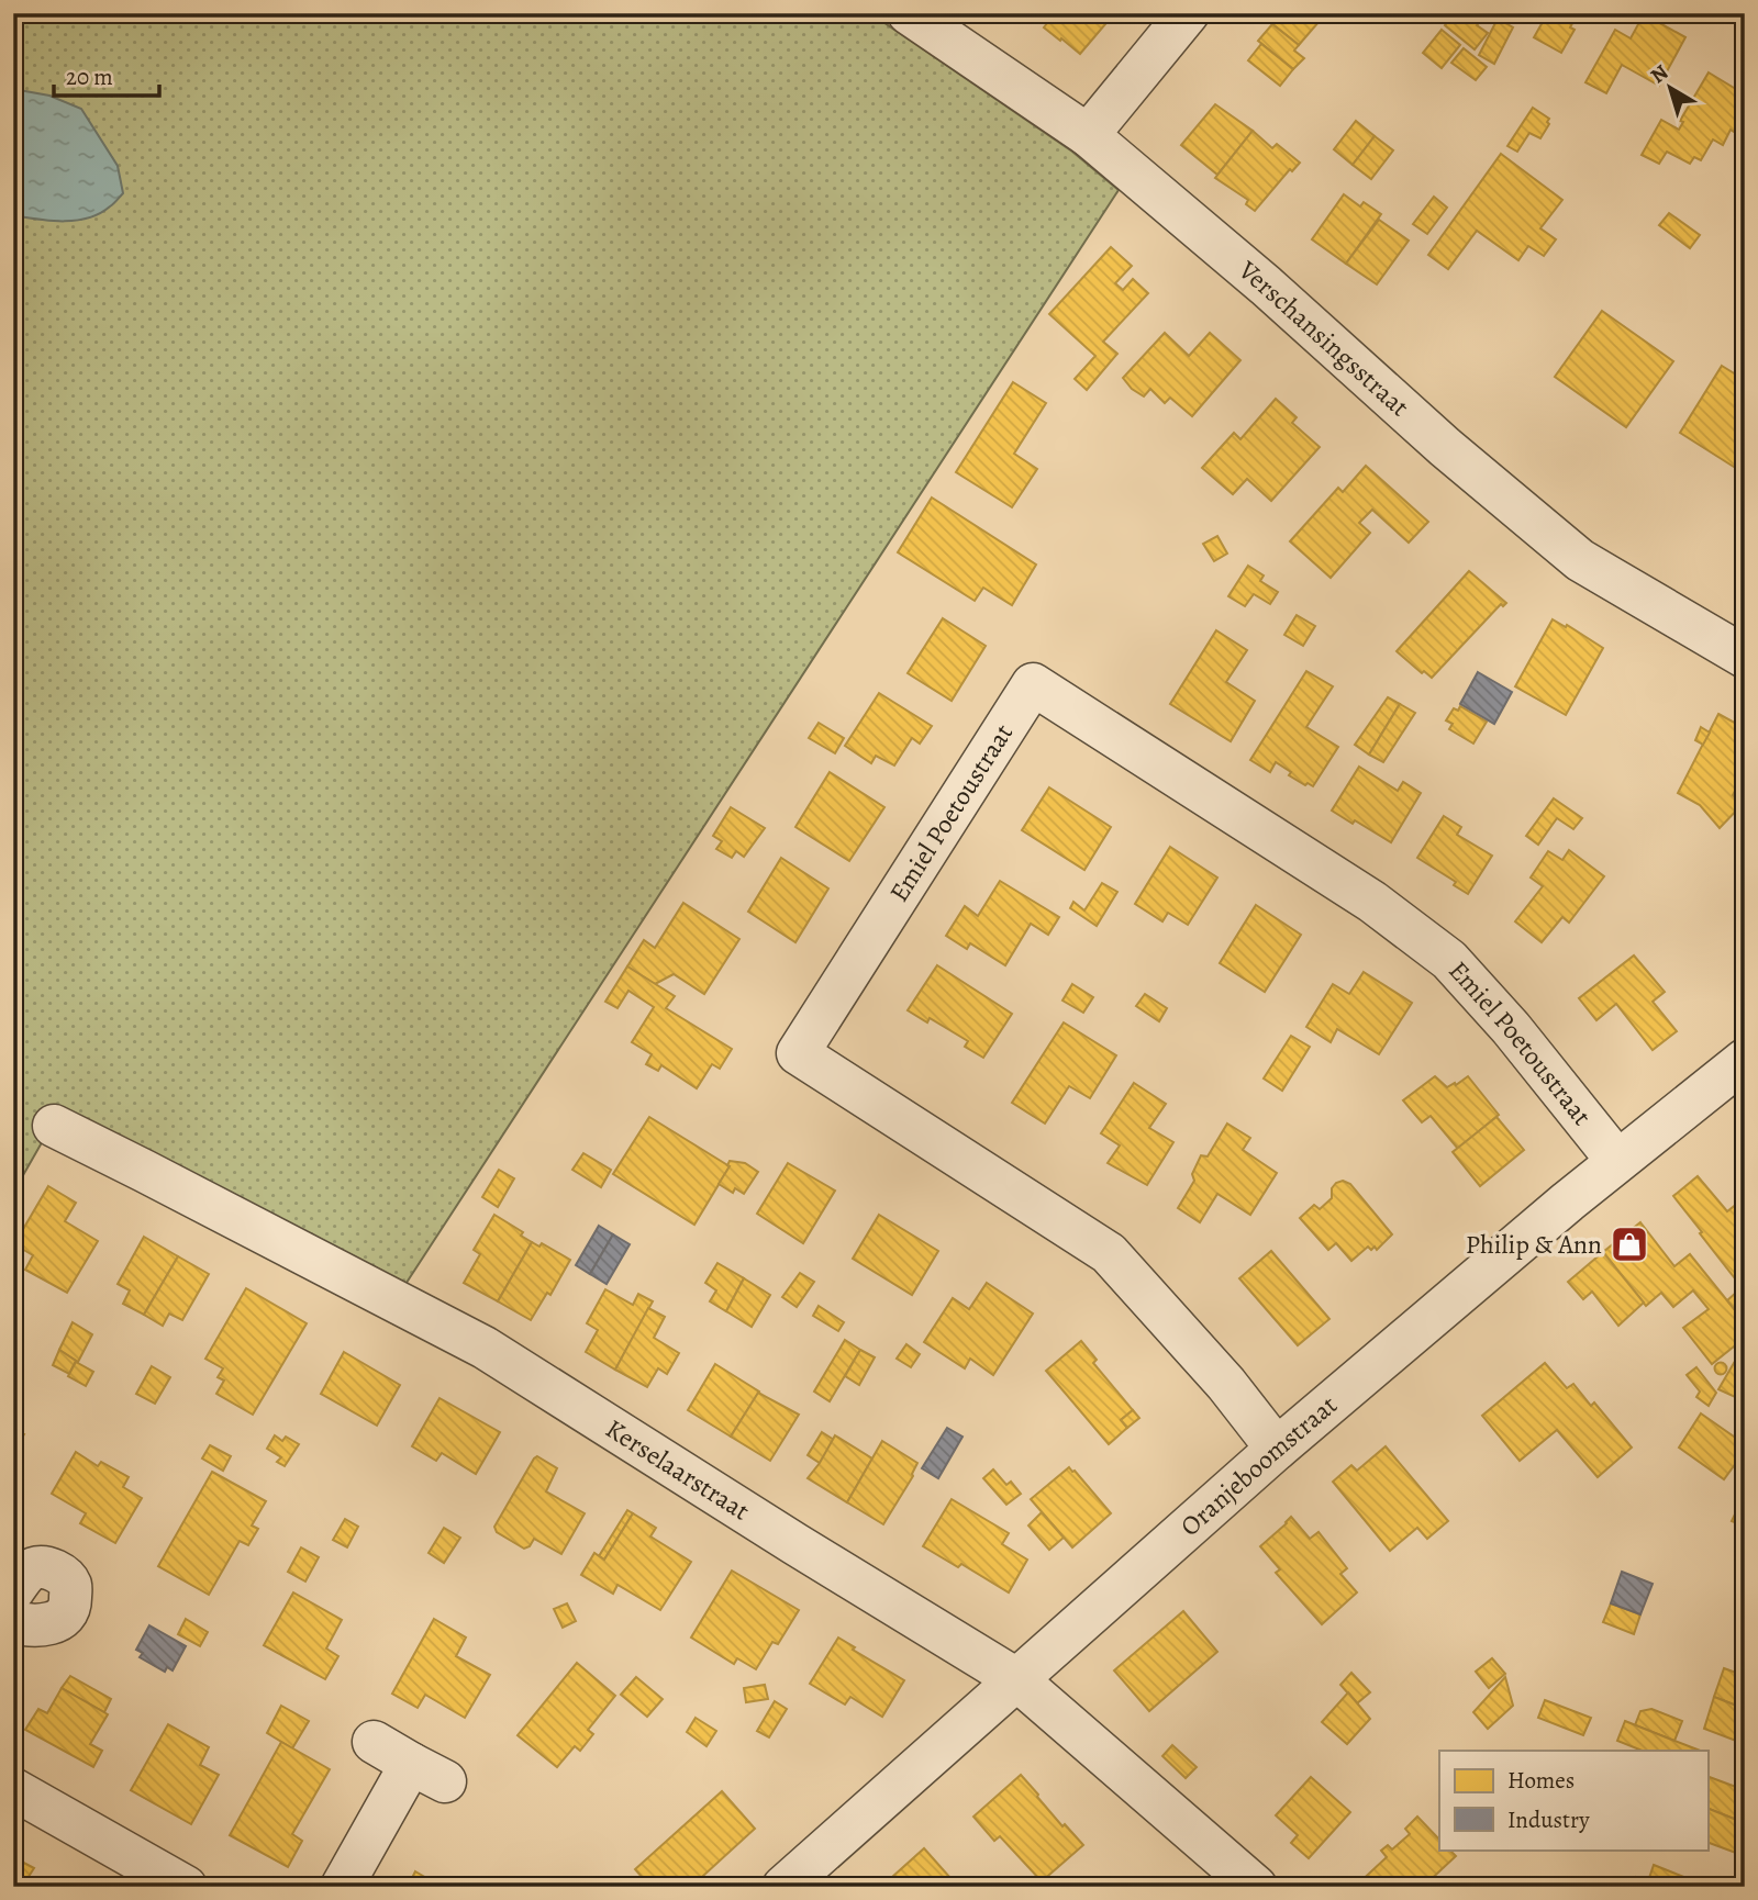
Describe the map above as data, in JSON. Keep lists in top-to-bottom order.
{
  "streets": {
    "street": [
      "Verschansingsstraat",
      "Emiel Poetoustraat",
      "Oranjeboomstraat",
      "Kerselaarstraat"
    ]
  },
  "crossings": [
    ["Emiel Poetoustraat", "Oranjeboomstraat"],
    ["Oranjeboomstraat", "Kerselaarstraat"]
  ],
  "places": {
    "shop": ["Philip & Ann"]
  },
  "legend": ["Homes", "Industry"],
  "scale_bar": "20 m",
  "north": "top left"
}
